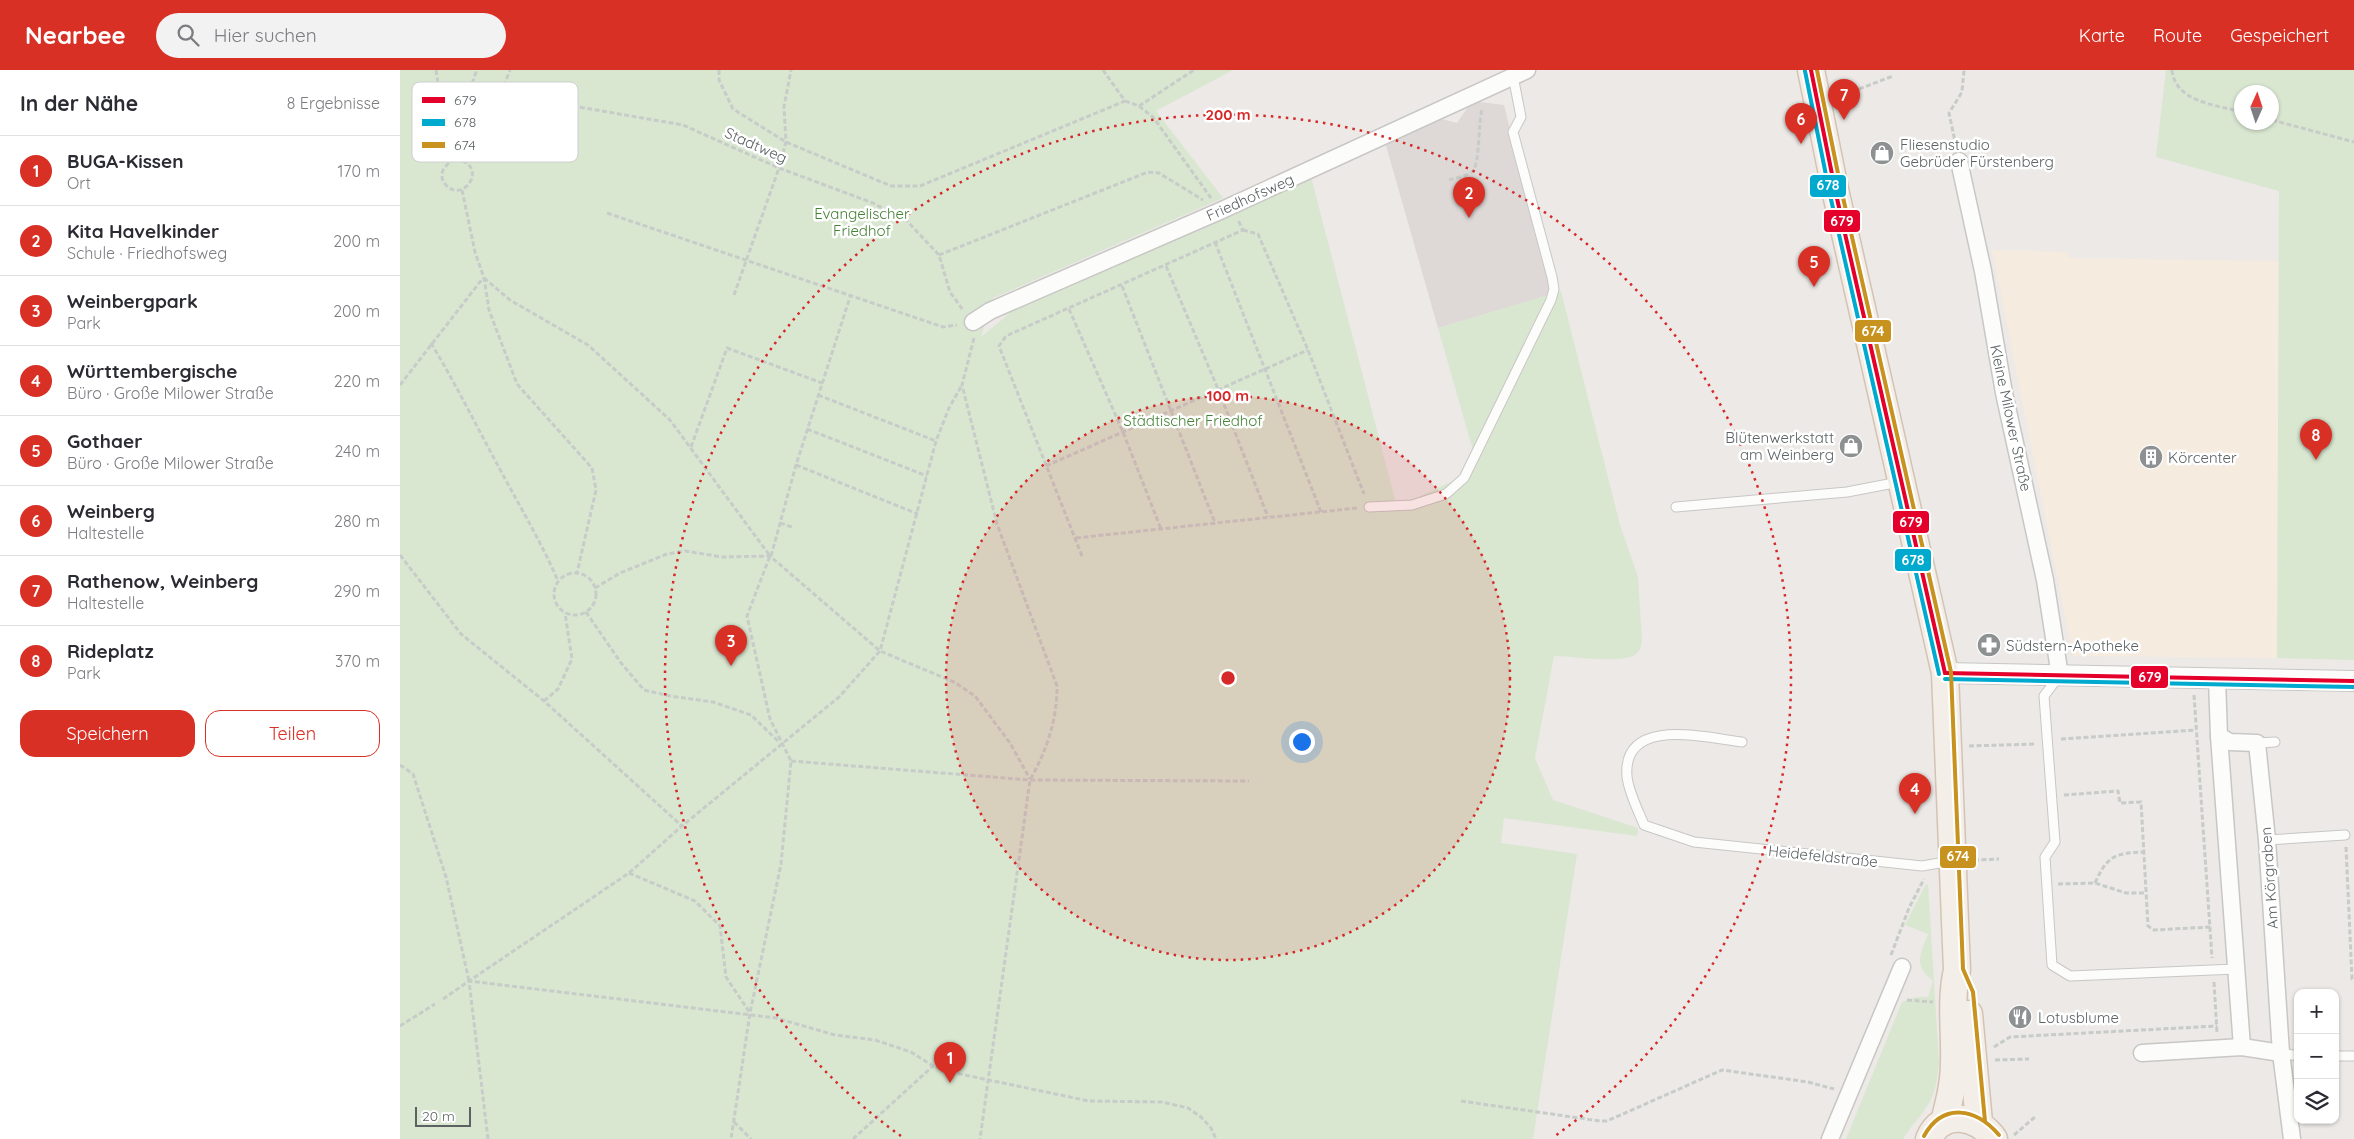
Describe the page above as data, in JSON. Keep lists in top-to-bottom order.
{
  "streets": {
    "street": ["Friedhofsweg", "Kleine Milower Straße", "Am Körgraben"],
    "lane": ["Heidefeldstraße"],
    "path": ["Stadtweg"]
  },
  "crossings": [
    ["Stadtweg", "Friedhofsweg"]
  ],
  "parks": ["Evangelischer Friedhof", "Städtischer Friedhof"],
  "places": {
    "shop": ["Fliesenstudio Gebrüder Fürstenberg", "Blütenwerkstatt am Weinberg"],
    "building": ["Körcenter"],
    "pharmacy": ["Südstern-Apotheke"],
    "restaurant": ["Lotusblume"]
  },
  "lines": ["transit line 679", "transit line 674", "transit line 678"],
  "legend": ["679", "678", "674"],
  "scale_bar": "20 m",
  "north": "top",
  "page": {
    "header": "Nearbee",
    "search": "Hier suchen",
    "nav": ["Karte", "Route", "Gespeichert"],
    "heading": ["In der Nähe", "8 Ergebnisse"],
    "pins": [
      "7",
      "6",
      "2",
      "5",
      "8",
      "3",
      "4",
      "1"
    ],
    "list": [
      {
        "mark": "1",
        "name": "BUGA-Kissen",
        "note": "Ort",
        "value": "170 m"
      },
      {
        "mark": "2",
        "name": "Kita Havelkinder",
        "note": "Schule · Friedhofsweg",
        "value": "200 m"
      },
      {
        "mark": "3",
        "name": "Weinbergpark",
        "note": "Park",
        "value": "200 m"
      },
      {
        "mark": "4",
        "name": "Württembergische",
        "note": "Büro · Große Milower Straße",
        "value": "220 m"
      },
      {
        "mark": "5",
        "name": "Gothaer",
        "note": "Büro · Große Milower Straße",
        "value": "240 m"
      },
      {
        "mark": "6",
        "name": "Weinberg",
        "note": "Haltestelle",
        "value": "280 m"
      },
      {
        "mark": "7",
        "name": "Rathenow, Weinberg",
        "note": "Haltestelle",
        "value": "290 m"
      },
      {
        "mark": "8",
        "name": "Rideplatz",
        "note": "Park",
        "value": "370 m"
      }
    ],
    "buttons": ["Speichern", "Teilen"],
    "map_buttons": ["+", "−"],
    "scale": "20 m"
  },
  "rings": ["200 m", "100 m"]
}
